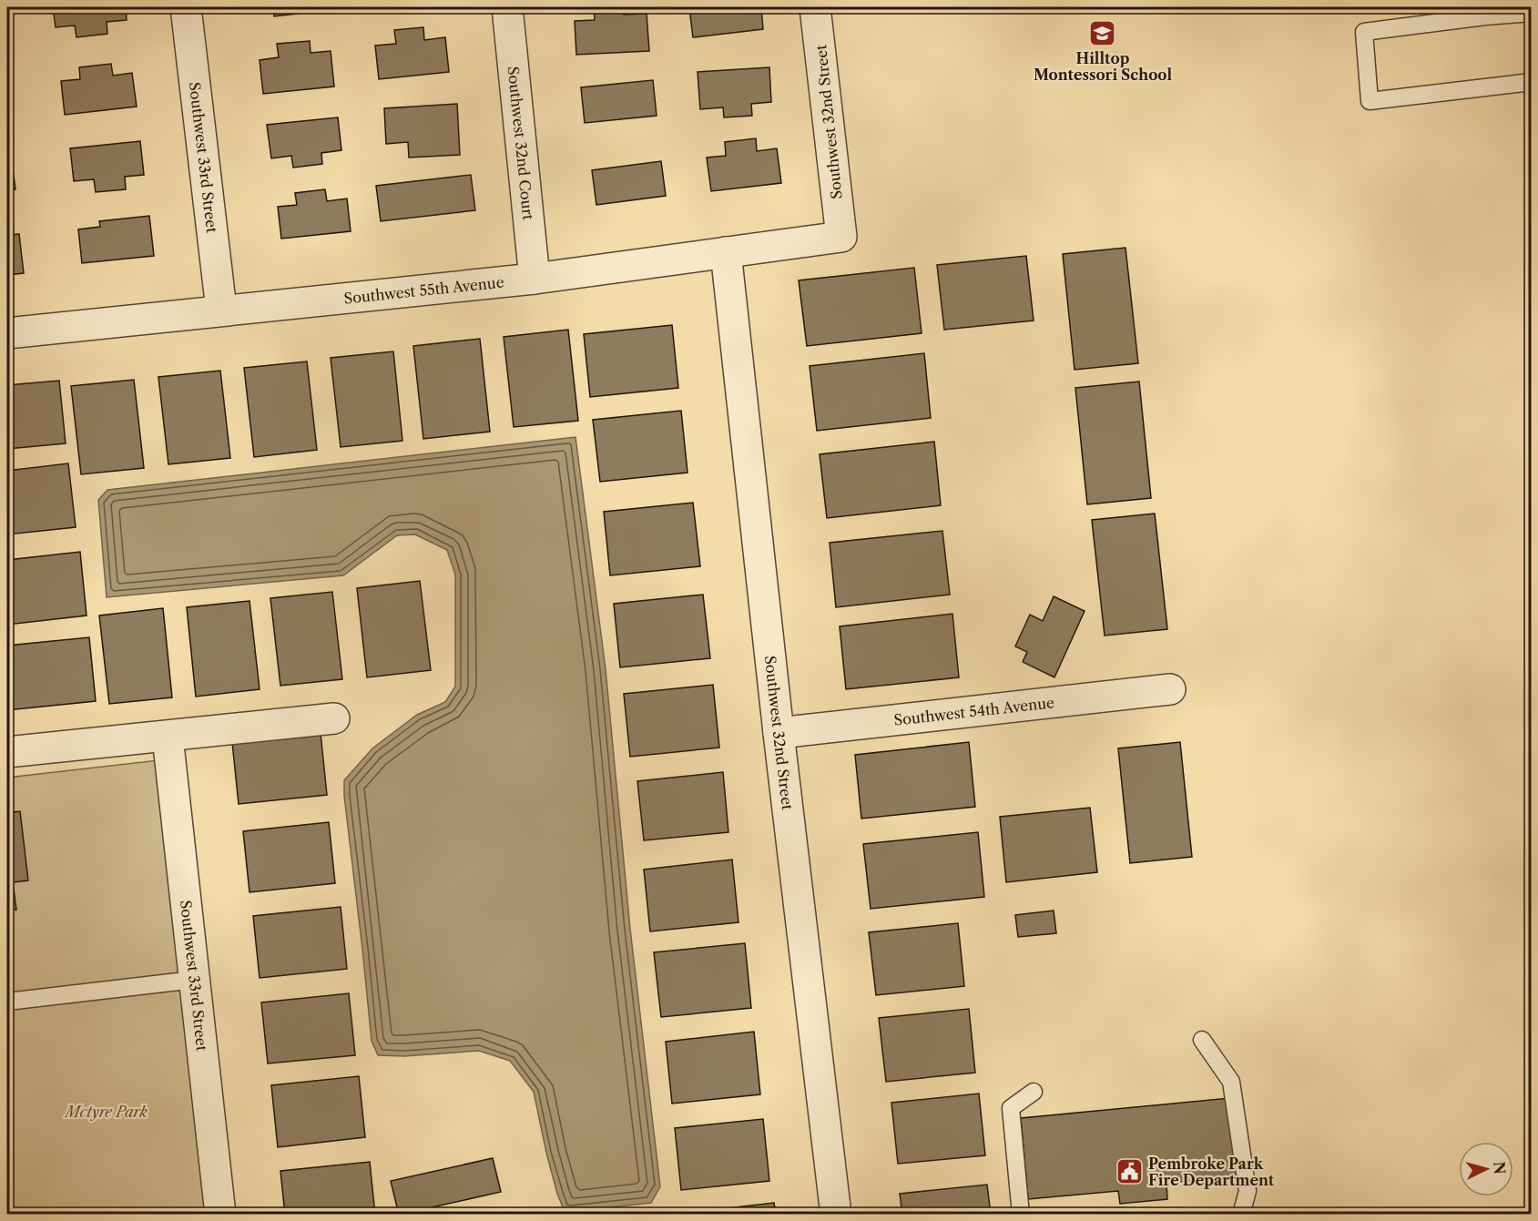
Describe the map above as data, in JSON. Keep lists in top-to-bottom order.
{
  "streets": {
    "street": [
      "Southwest 32nd Street",
      "Southwest 32nd Court",
      "Southwest 33rd Street",
      "Southwest 55th Avenue",
      "Southwest 54th Avenue"
    ]
  },
  "crossings": [
    ["Southwest 32nd Street", "Southwest 55th Avenue"],
    ["Southwest 32nd Street", "Southwest 54th Avenue"],
    ["Southwest 32nd Court", "Southwest 55th Avenue"],
    ["Southwest 33rd Street", "Southwest 55th Avenue"]
  ],
  "parks": ["Mctyre Park"],
  "places": {
    "school or university": ["Hilltop Montessori School"],
    "public building": ["Pembroke Park Fire Department"]
  },
  "north": "right"
}
